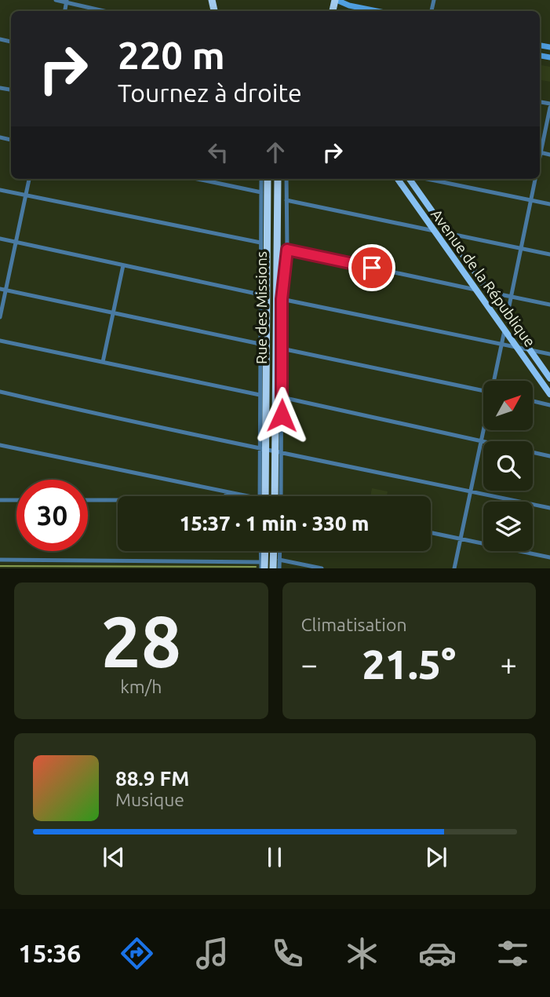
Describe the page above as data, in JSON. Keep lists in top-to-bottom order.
{
  "streets": {
    "highway": ["Rue des Missions"],
    "main road": ["Avenue de la République"]
  },
  "north": "top right",
  "page": {
    "turn": ["220 m", "Tournez à droite"],
    "limit": "30",
    "trip": "15:37 · 1 min · 330 m",
    "tile": [
      ["28", "km/h"],
      "Climatisation"
    ],
    "heat": ["−", "21.5°", "+"],
    "song": ["88.9 FM", "Musique"],
    "tabs": "15:36"
  }
}
